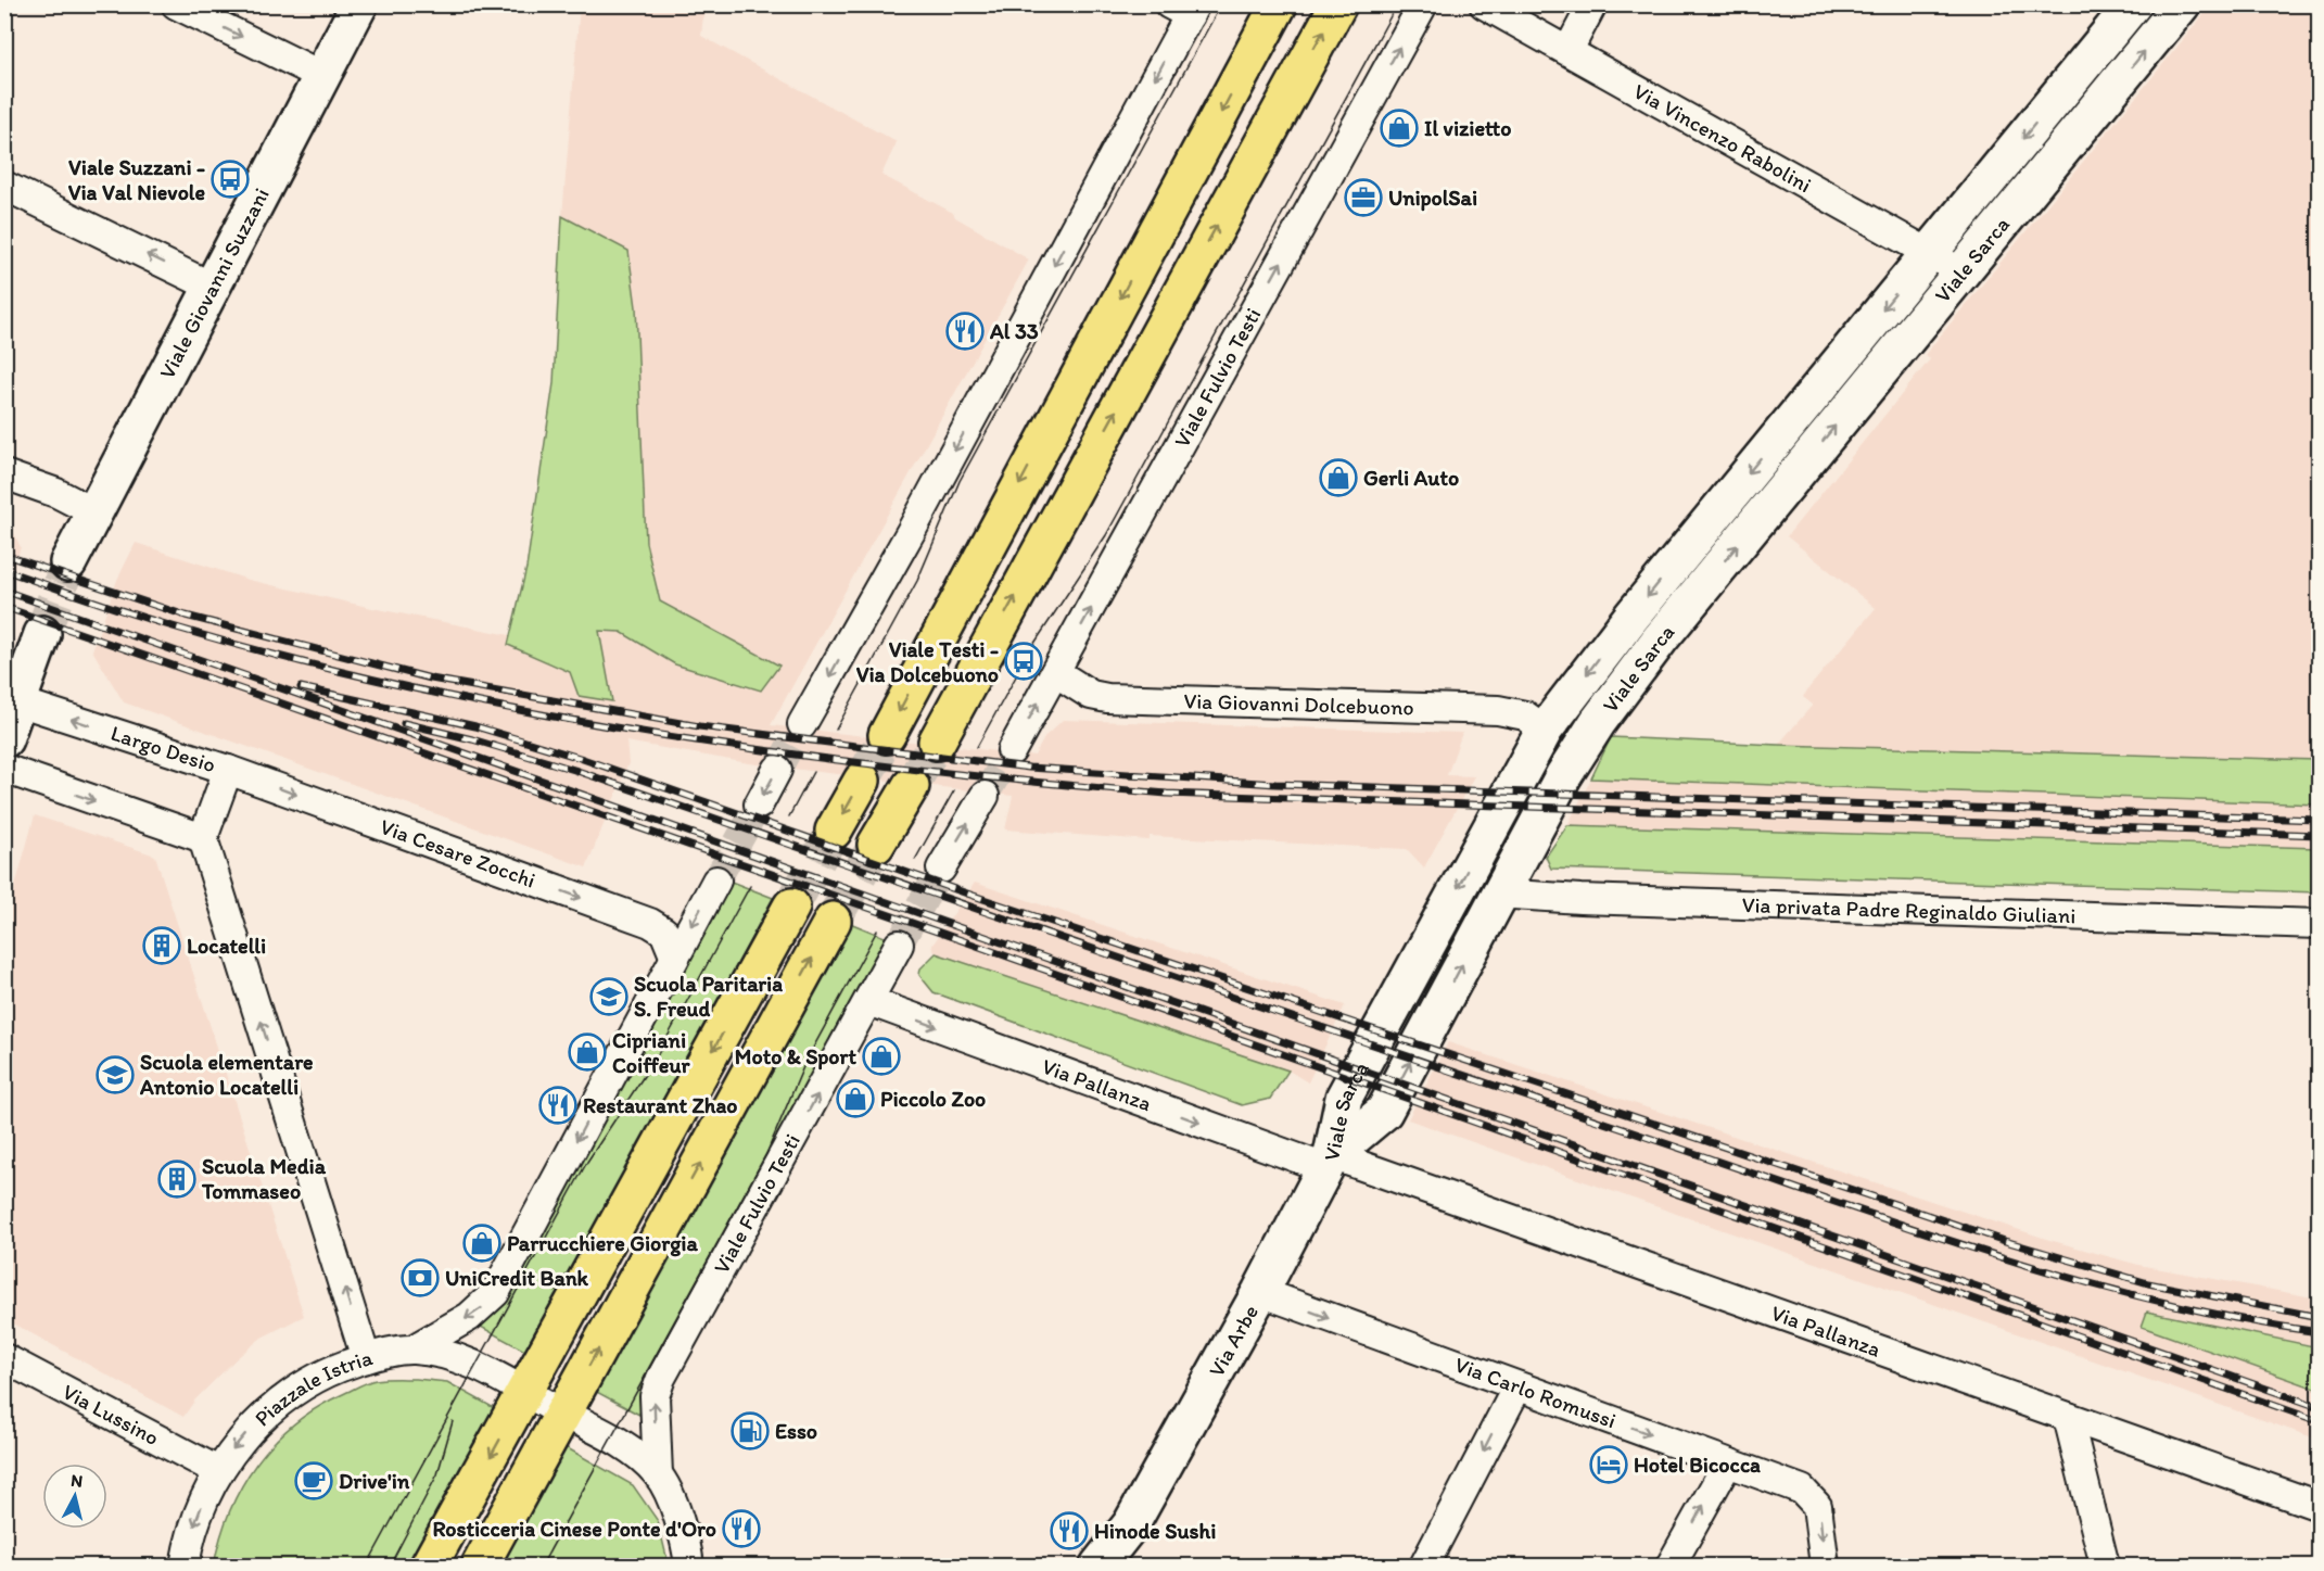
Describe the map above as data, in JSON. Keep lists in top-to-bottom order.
{
  "streets": {
    "street": [
      "Via Vincenzo Rabolini",
      "Viale Sarca",
      "Viale Giovanni Suzzani",
      "Viale Fulvio Testi",
      "Via Giovanni Dolcebuono",
      "Largo Desio",
      "Via Cesare Zocchi",
      "Via privata Padre Reginaldo Giuliani",
      "Via Pallanza",
      "Via Arbe",
      "Piazzale Istria",
      "Via Carlo Romussi",
      "Via Lussino"
    ]
  },
  "crossings": [
    ["Via Vincenzo Rabolini", "Viale Sarca"],
    ["Viale Sarca", "Via Giovanni Dolcebuono"],
    ["Viale Sarca", "Via privata Padre Reginaldo Giuliani"],
    ["Viale Sarca", "Via Pallanza"],
    ["Viale Sarca", "Via Arbe"],
    ["Viale Fulvio Testi", "Via Giovanni Dolcebuono"],
    ["Viale Fulvio Testi", "Via Pallanza"],
    ["Viale Fulvio Testi", "Piazzale Istria"],
    ["Largo Desio", "Via Cesare Zocchi"],
    ["Via Pallanza", "Via Arbe"],
    ["Via Arbe", "Via Carlo Romussi"],
    ["Piazzale Istria", "Via Lussino"]
  ],
  "one_way": ["Via Cesare Zocchi", "Piazzale Istria", "Via Carlo Romussi"],
  "places": {
    "shop": [
      "Il vizietto",
      "Gerli Auto",
      "Cipriani Coiffeur",
      "Moto & Sport",
      "Piccolo Zoo",
      "Parrucchiere Giorgia"
    ],
    "bus stop": ["Viale Suzzani - Via Val Nievole", "Viale Testi - Via Dolcebuono"],
    "office": ["UnipolSai"],
    "restaurant": [
      "Al 33",
      "Restaurant Zhao",
      "Rosticceria Cinese Ponte d'Oro",
      "Hinode Sushi"
    ],
    "building": ["Locatelli", "Scuola Media Tommaseo"],
    "school or university": ["Scuola Paritaria S. Freud", "Scuola elementare Antonio Locatelli"],
    "bank": ["UniCredit Bank"],
    "fuel station": ["Esso"],
    "hotel": ["Hotel Bicocca"],
    "cafe": ["Drive'in"]
  },
  "north": "top"
}
